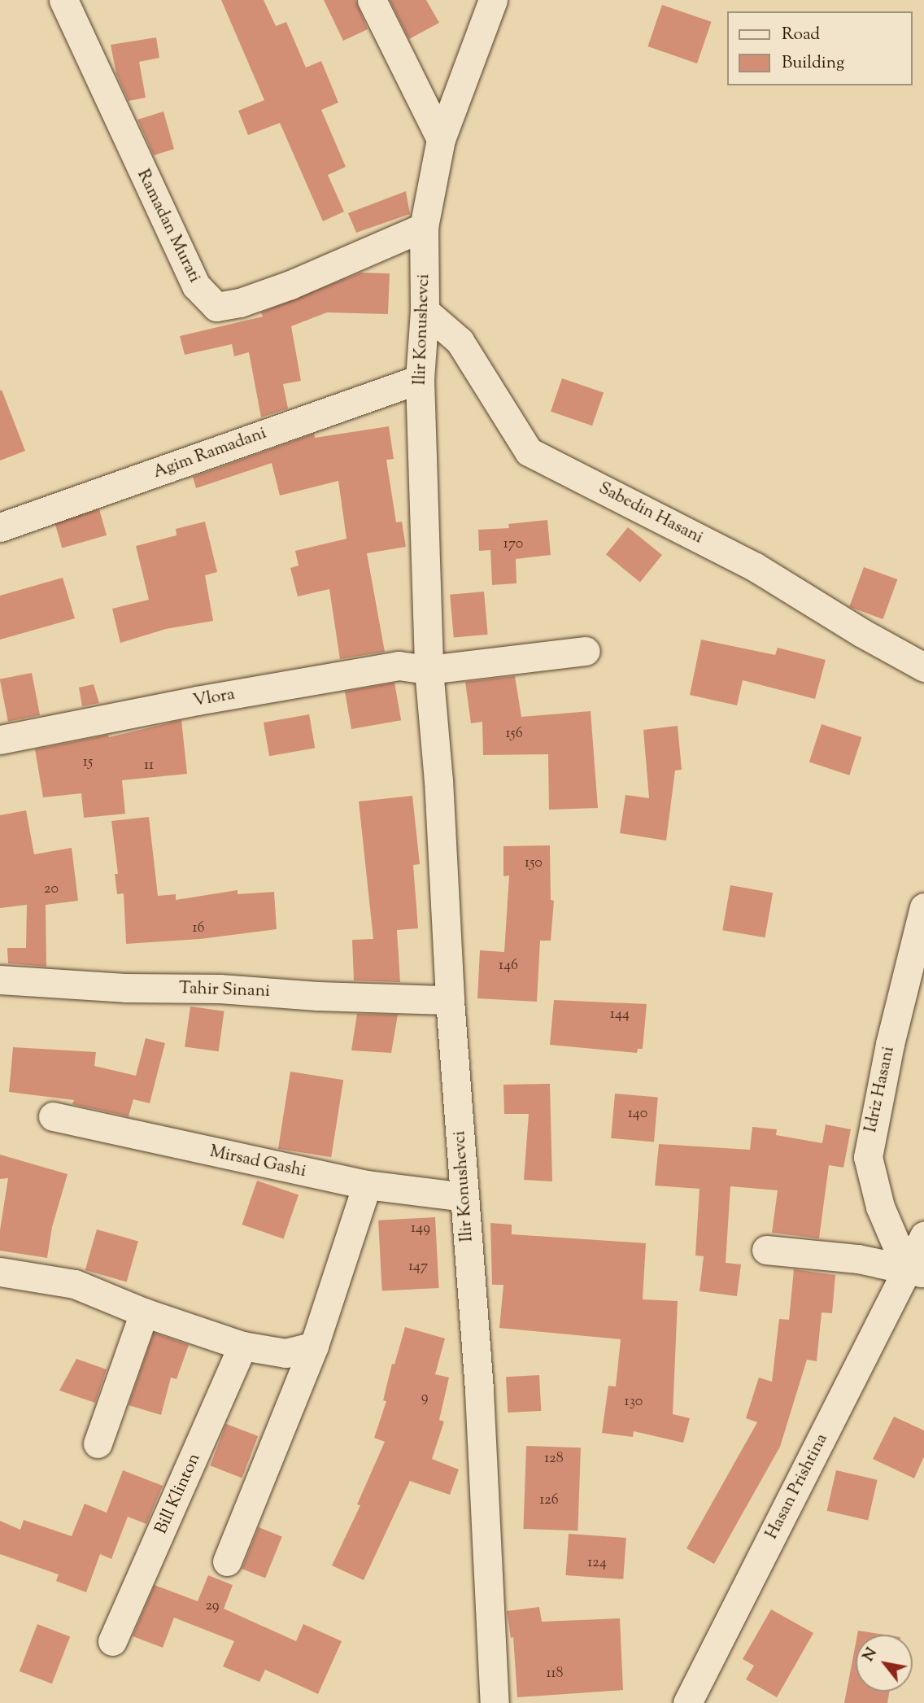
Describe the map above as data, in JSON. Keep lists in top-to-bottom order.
{
  "streets": {
    "street": [
      "Ramadan Murati",
      "Ilir Konushevci",
      "Agim Ramadani",
      "Sabedin Hasani",
      "Vlora",
      "Tahir Sinani",
      "Idriz Hasani",
      "Mirsad Gashi",
      "Hasan Prishtina",
      "Bill Klinton"
    ]
  },
  "crossings": [
    ["Ramadan Murati", "Ilir Konushevci"],
    ["Ilir Konushevci", "Agim Ramadani"],
    ["Ilir Konushevci", "Sabedin Hasani"],
    ["Ilir Konushevci", "Vlora"],
    ["Ilir Konushevci", "Tahir Sinani"],
    ["Ilir Konushevci", "Mirsad Gashi"],
    ["Idriz Hasani", "Hasan Prishtina"]
  ],
  "house_numbers": [
    "170",
    "156",
    "15",
    "11",
    "150",
    "20",
    "16",
    "146",
    "144",
    "140",
    "149",
    "147",
    "9",
    "130",
    "128",
    "126",
    "124",
    "29",
    "118"
  ],
  "legend": ["Road", "Building"],
  "north": "top left"
}
